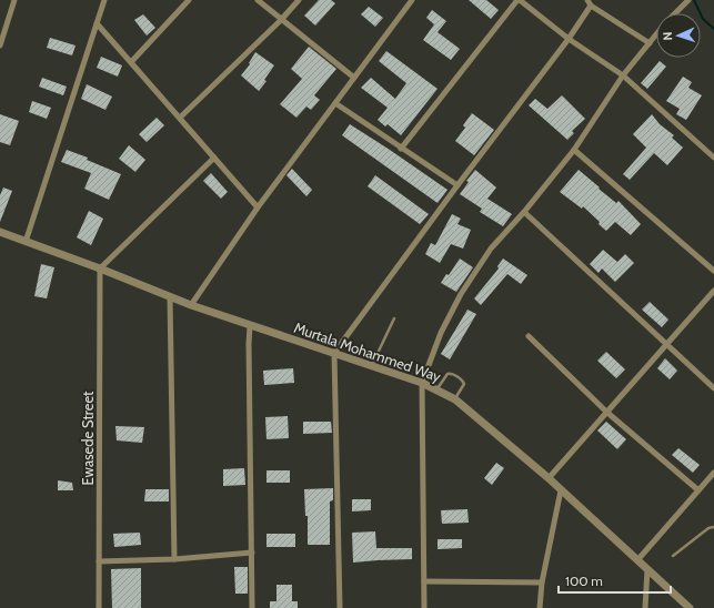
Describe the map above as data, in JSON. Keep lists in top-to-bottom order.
{
  "streets": {
    "street": ["Murtala Mohammed Way", "Ewasede Street"]
  },
  "crossings": [
    ["Murtala Mohammed Way", "Ewasede Street"]
  ],
  "scale_bar": "100 m",
  "north": "left"
}
